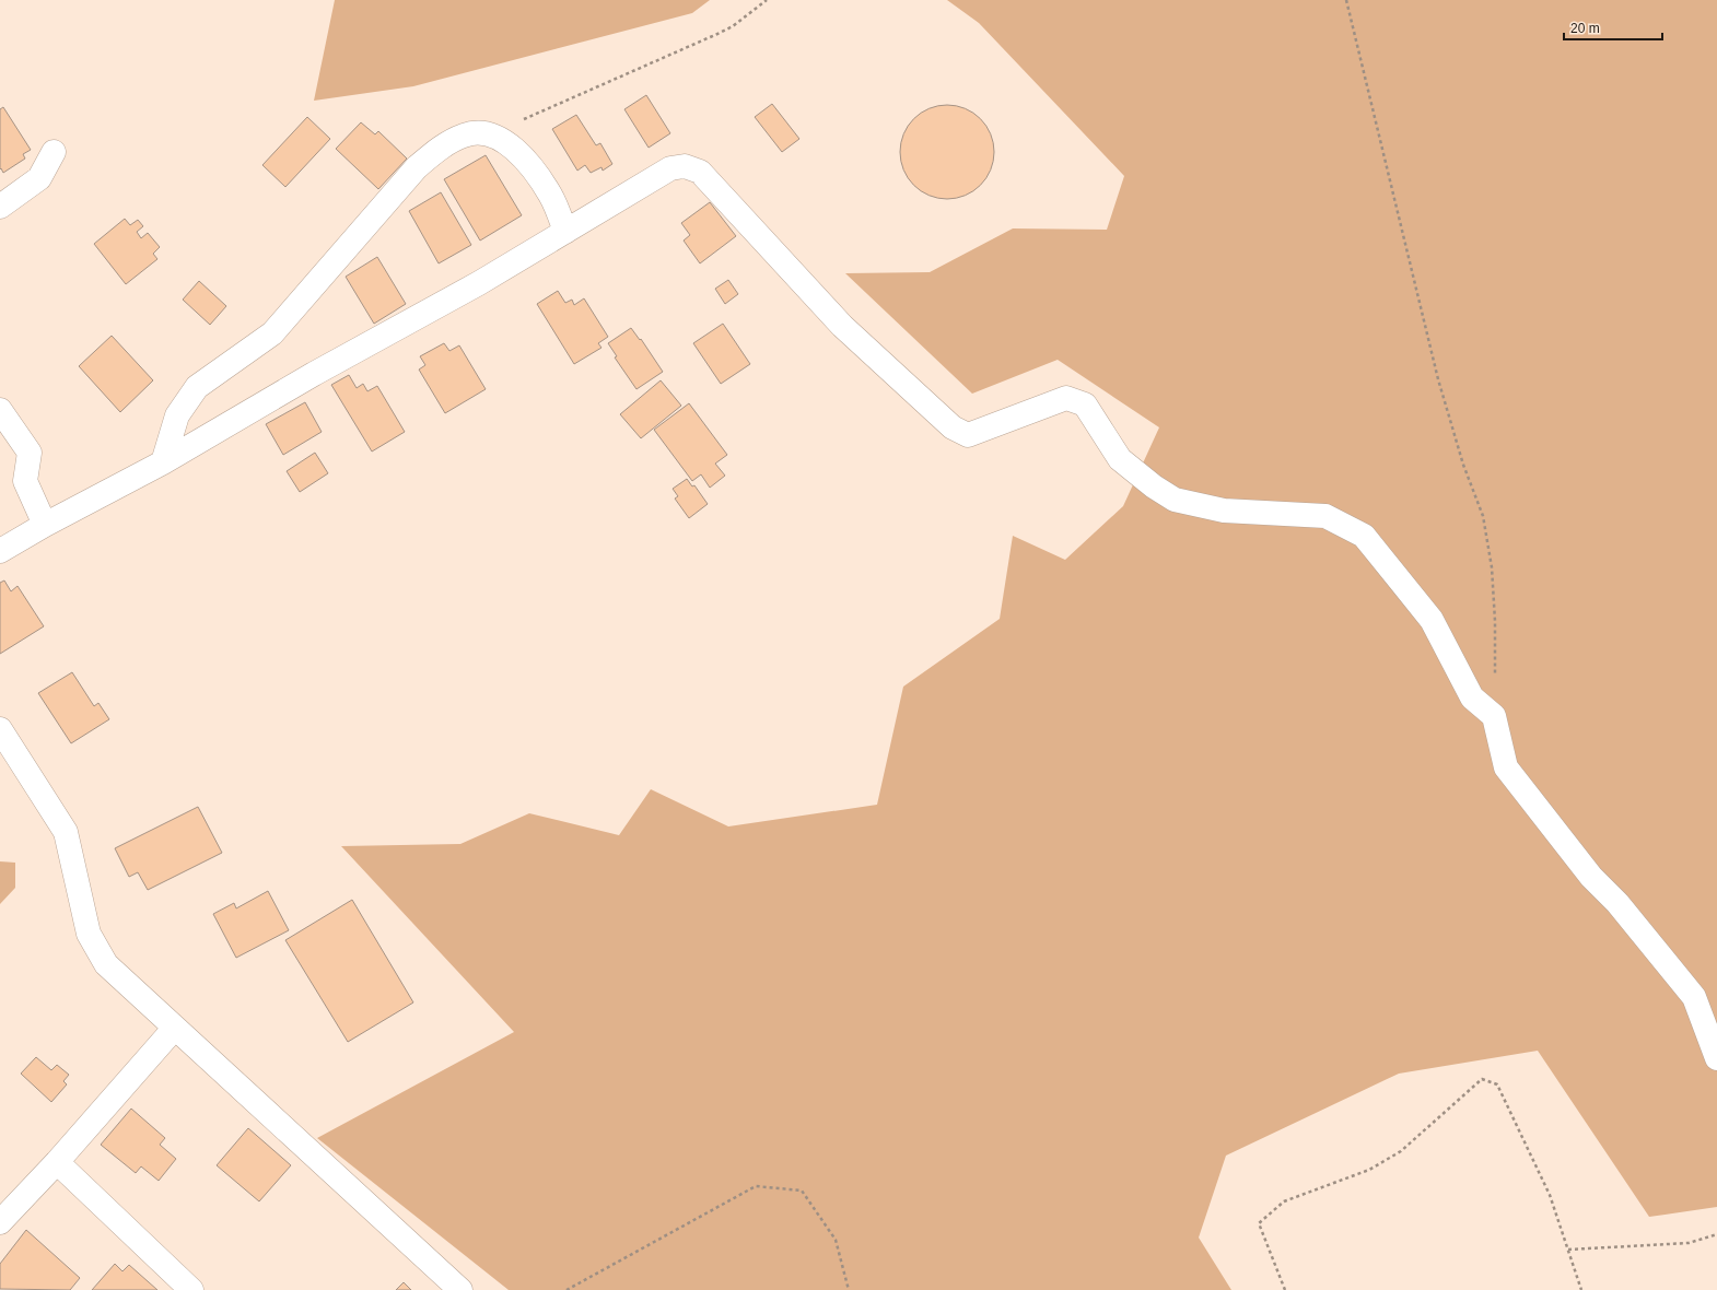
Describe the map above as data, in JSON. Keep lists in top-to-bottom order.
{
  "scale_bar": "20 m"
}
